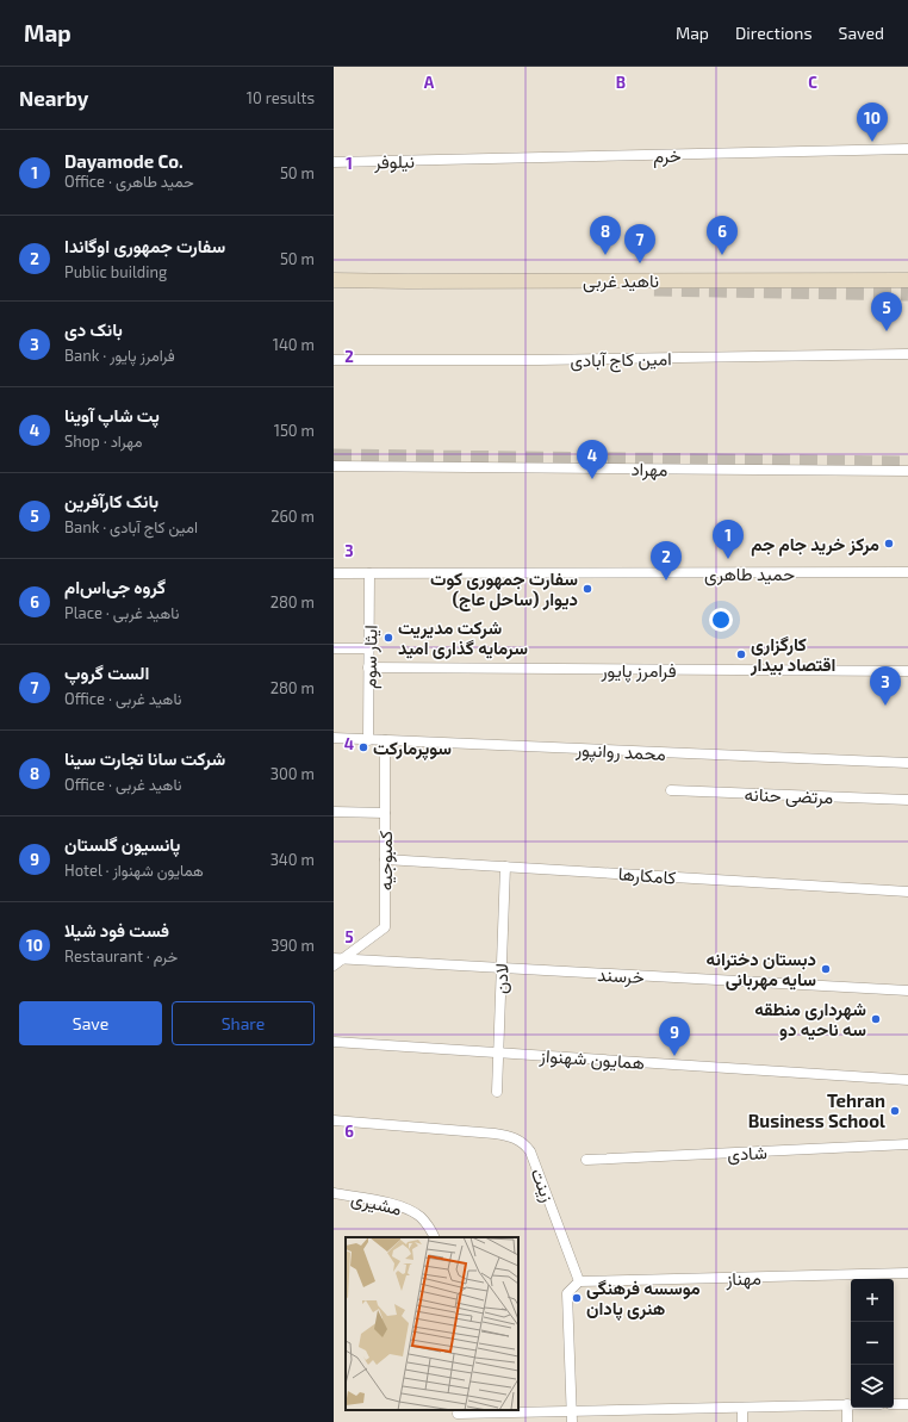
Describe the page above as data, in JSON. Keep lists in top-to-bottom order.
{
  "streets": {
    "main road": ["ناهید غربی"],
    "street": [
      "خرم",
      "نیلوفر",
      "امین کاج آبادی",
      "مهراد",
      "حمید طاهری",
      "ایثار سوم",
      "فرامرز پایور",
      "محمد روانپور",
      "مرتضی حنانه",
      "کمبوجیه",
      "کامکارها",
      "خرسند",
      "لادن",
      "همایون شهنواز",
      "شادی",
      "زینت",
      "مشیری",
      "مهناز"
    ]
  },
  "crossings": [
    ["خرم", "نیلوفر"],
    ["حمید طاهری", "ایثار سوم"],
    ["ایثار سوم", "فرامرز پایور"],
    ["ایثار سوم", "محمد روانپور"],
    ["محمد روانپور", "کمبوجیه"],
    ["کمبوجیه", "کامکارها"],
    ["کمبوجیه", "خرسند"],
    ["کامکارها", "لادن"],
    ["خرسند", "لادن"],
    ["لادن", "همایون شهنواز"],
    ["زینت", "مهناز"]
  ],
  "places": [
    "مرکز خرید جام جم",
    "سفارت جمهوری کوت دیوار (ساحل عاج)",
    "شرکت مدیریت سرمایه گذاری امید",
    "کارگزاری اقتصاد بیدار",
    "سوپرمارکت",
    "دبستان دخترانه سایه مهربانی",
    "شهرداری منطقه سه ناحیه دو",
    "Tehran Business School",
    "موسسه فرهنگی هنری پادان"
  ],
  "page": {
    "header": "Map",
    "nav": ["Map", "Directions", "Saved"],
    "heading": ["Nearby", "10 results"],
    "pins": [
      "10",
      "6",
      "8",
      "7",
      "5",
      "4",
      "1",
      "2",
      "3",
      "9"
    ],
    "list": [
      {
        "mark": "1",
        "name": "Dayamode Co.",
        "note": "Office · حمید طاهری",
        "value": "50 m"
      },
      {
        "mark": "2",
        "name": "سفارت جمهوری اوگاندا",
        "note": "Public building",
        "value": "50 m"
      },
      {
        "mark": "3",
        "name": "بانک دی",
        "note": "Bank · فرامرز پایور",
        "value": "140 m"
      },
      {
        "mark": "4",
        "name": "پت شاپ آوینا",
        "note": "Shop · مهراد",
        "value": "150 m"
      },
      {
        "mark": "5",
        "name": "بانک کارآفرین",
        "note": "Bank · امین کاج آبادی",
        "value": "260 m"
      },
      {
        "mark": "6",
        "name": "گروه جی‌اس‌ام",
        "note": "Place · ناهید غربی",
        "value": "280 m"
      },
      {
        "mark": "7",
        "name": "الست گروپ",
        "note": "Office · ناهید غربی",
        "value": "280 m"
      },
      {
        "mark": "8",
        "name": "شرکت سانا تجارت سینا",
        "note": "Office · ناهید غربی",
        "value": "300 m"
      },
      {
        "mark": "9",
        "name": "پانسیون گلستان",
        "note": "Hotel · همایون شهنواز",
        "value": "340 m"
      },
      {
        "mark": "10",
        "name": "فست فود شیلا",
        "note": "Restaurant · خرم",
        "value": "390 m"
      }
    ],
    "buttons": ["Save", "Share"],
    "map_buttons": ["+", "−"]
  },
  "grid": {
    "columns": ["A", "B", "C"],
    "rows": [
      "1",
      "2",
      "3",
      "4",
      "5",
      "6"
    ]
  }
}
